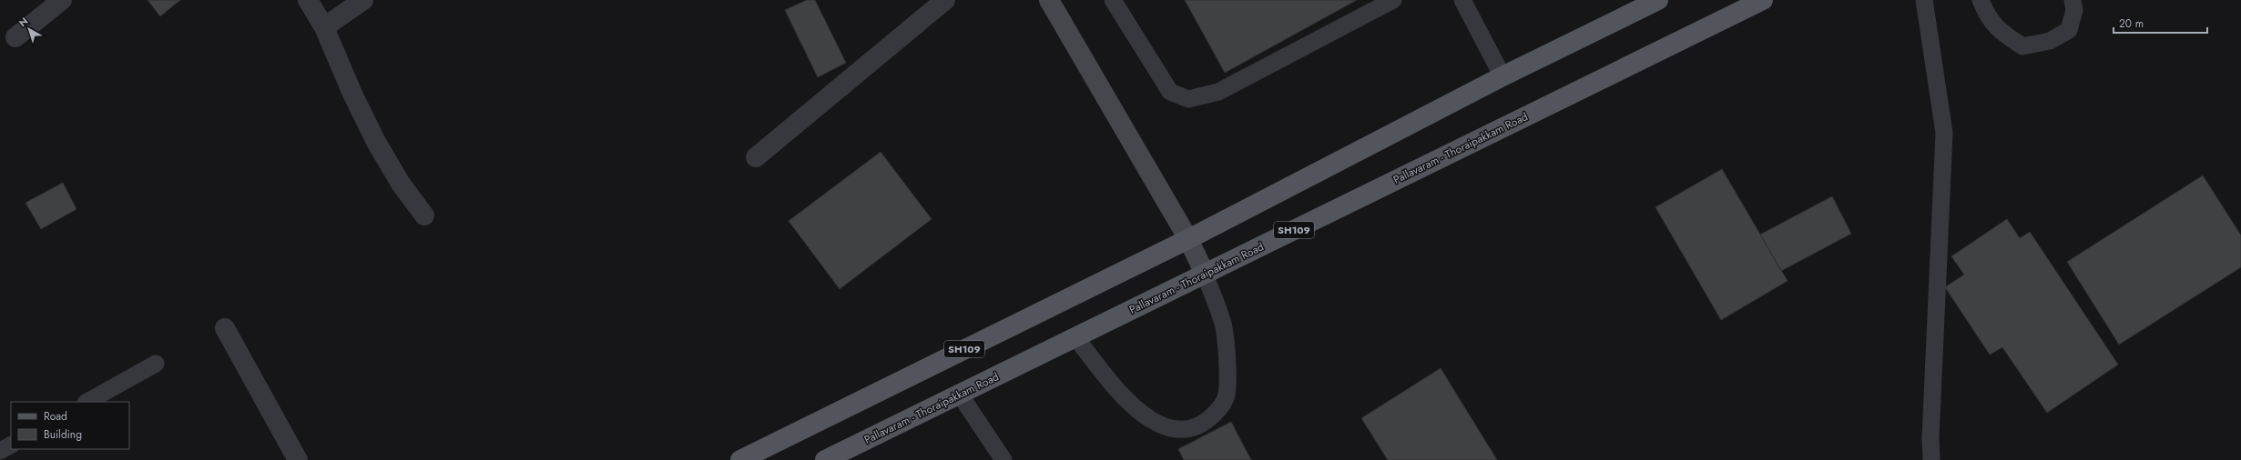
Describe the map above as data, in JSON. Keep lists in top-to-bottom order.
{
  "streets": {
    "main road": ["Pallavaram - Thoraipakkam Road", "SH109"]
  },
  "legend": ["Road", "Building"],
  "scale_bar": "20 m",
  "north": "top left"
}
